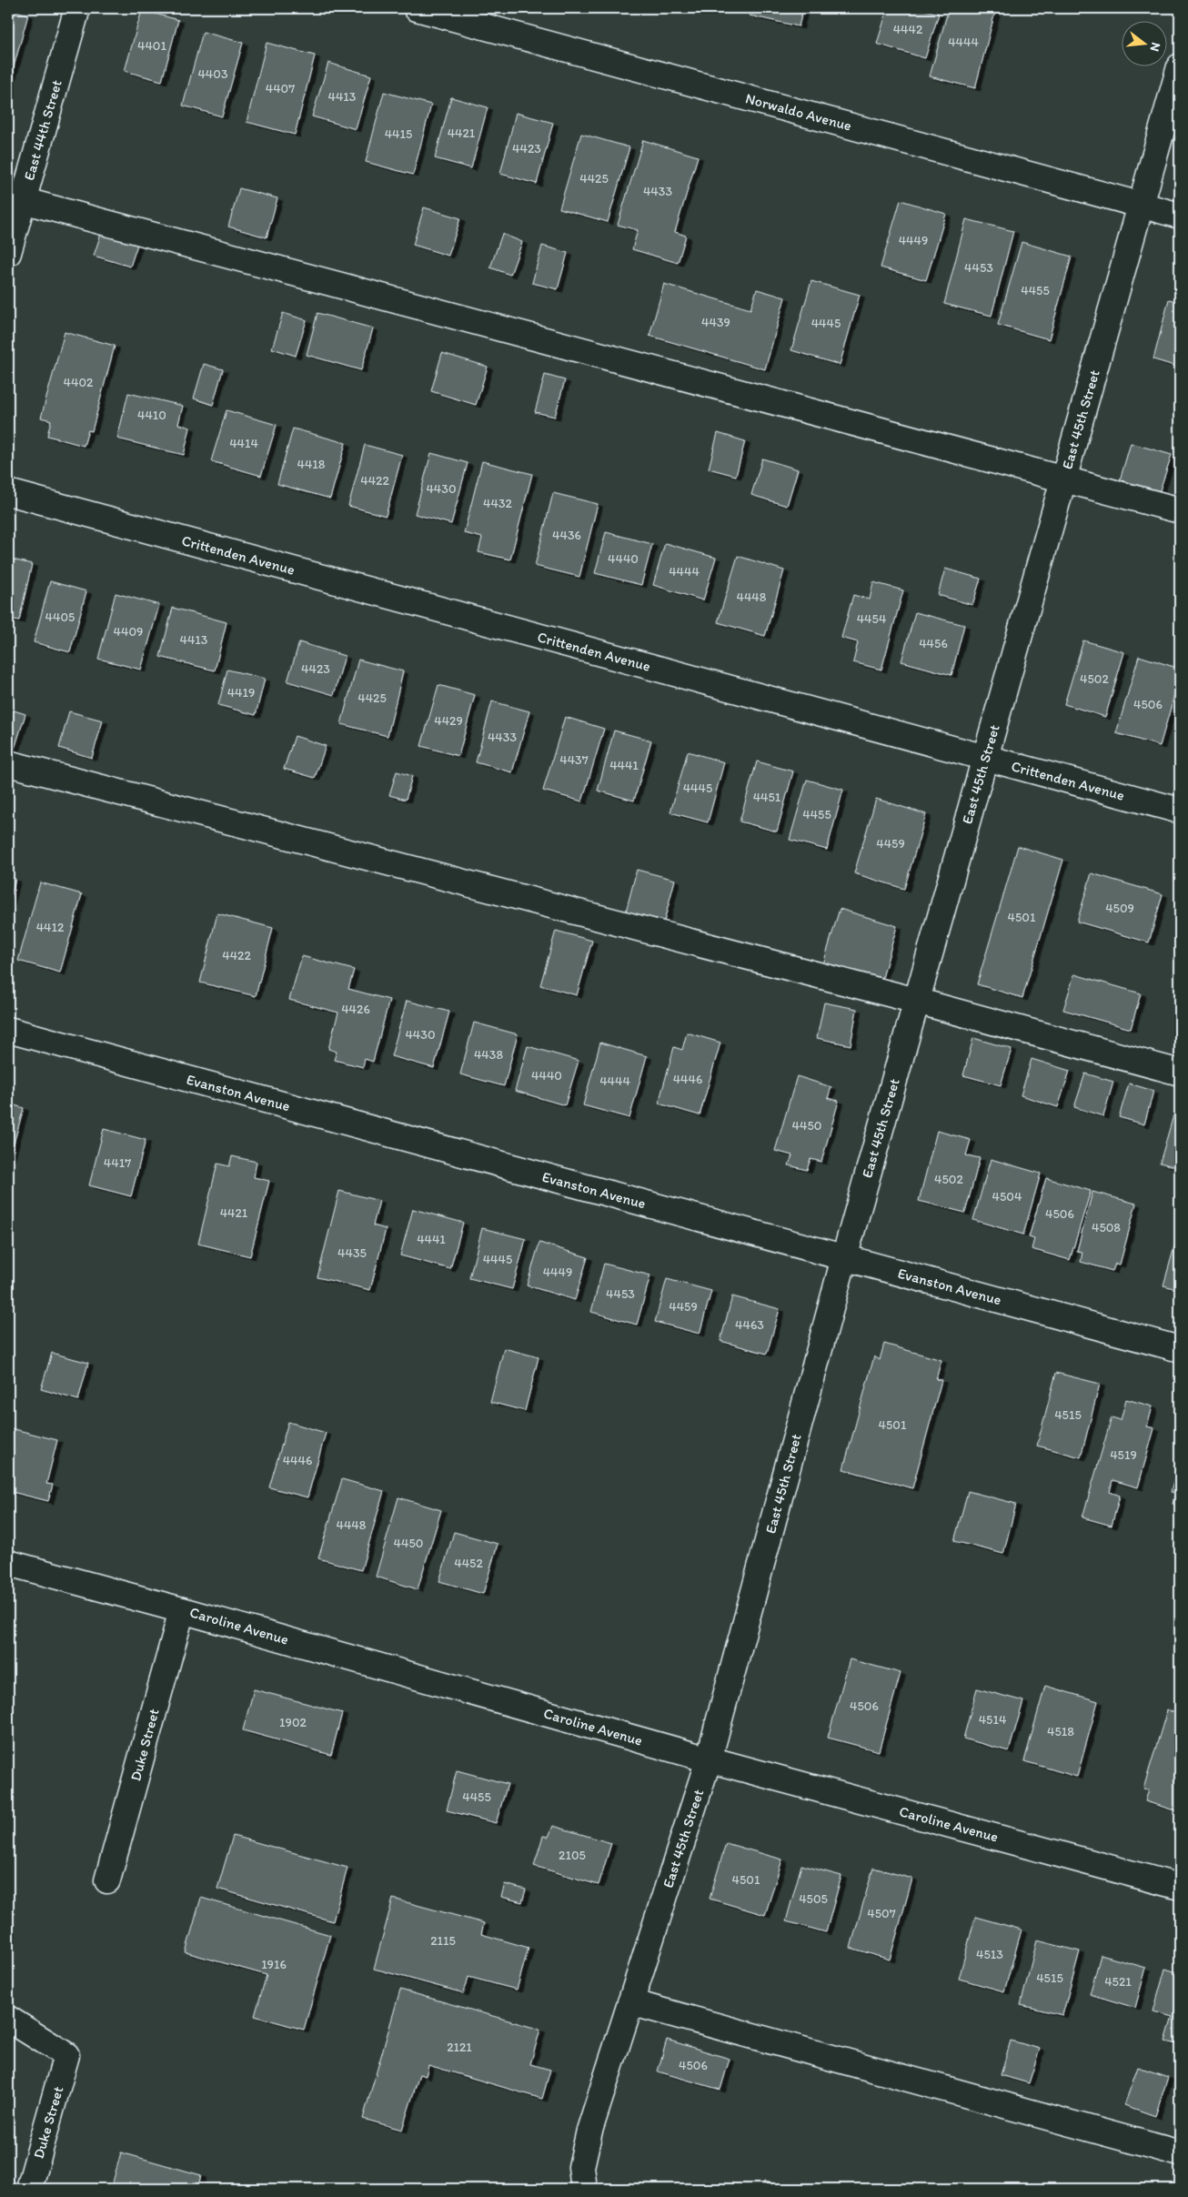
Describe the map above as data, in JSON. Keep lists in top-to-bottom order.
{
  "streets": {
    "street": [
      "Norwaldo Avenue",
      "East 44th Street",
      "East 45th Street",
      "Crittenden Avenue",
      "Evanston Avenue",
      "Caroline Avenue",
      "Duke Street"
    ]
  },
  "crossings": [
    ["Norwaldo Avenue", "East 45th Street"],
    ["East 45th Street", "Crittenden Avenue"],
    ["East 45th Street", "Evanston Avenue"],
    ["East 45th Street", "Caroline Avenue"],
    ["Caroline Avenue", "Duke Street"]
  ],
  "house_numbers": [
    "4442",
    "4444",
    "4401",
    "4403",
    "4407",
    "4413",
    "4421",
    "4415",
    "4423",
    "4425",
    "4433",
    "4449",
    "4453",
    "4455",
    "4439",
    "4445",
    "4402",
    "4410",
    "4414",
    "4418",
    "4422",
    "4430",
    "4432",
    "4436",
    "4440",
    "4444",
    "4448",
    "4405",
    "4454",
    "4409",
    "4413",
    "4456",
    "4423",
    "4502",
    "4419",
    "4425",
    "4506",
    "4429",
    "4433",
    "4437",
    "4441",
    "4445",
    "4451",
    "4455",
    "4459",
    "4509",
    "4501",
    "4412",
    "4422",
    "4426",
    "4430",
    "4438",
    "4440",
    "4446",
    "4444",
    "4450",
    "4417",
    "4502",
    "4504",
    "4421",
    "4506",
    "4508",
    "4441",
    "4435",
    "4445",
    "4449",
    "4453",
    "4459",
    "4463",
    "4515",
    "4501",
    "4519",
    "4446",
    "4448",
    "4450",
    "4452",
    "4506",
    "4514",
    "1902",
    "4518",
    "4455",
    "2105",
    "4501",
    "4505",
    "4507",
    "2115",
    "4513",
    "1916",
    "4515",
    "4521",
    "2121",
    "4506"
  ],
  "north": "right"
}
